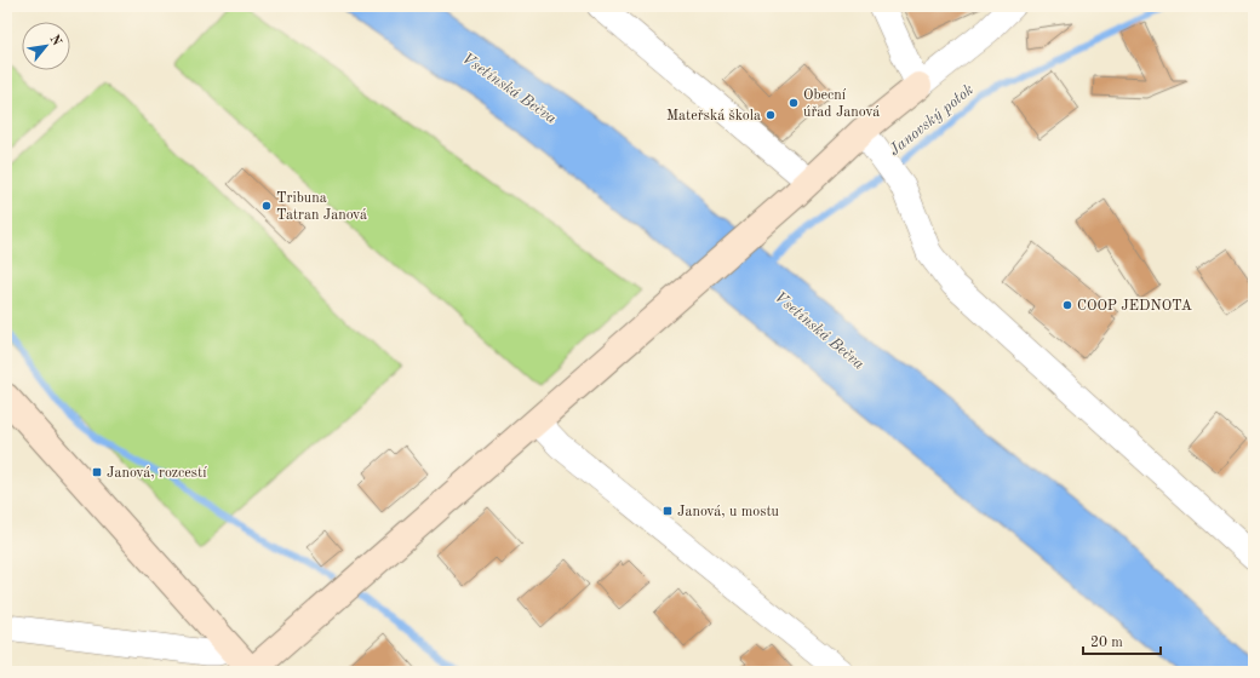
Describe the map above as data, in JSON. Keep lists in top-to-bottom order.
{
  "water": ["Vsetínská Bečva", "Janovský potok"],
  "places": {
    "other": [
      "Obecní úřad Janová",
      "Mateřská škola",
      "Tribuna Tatran Janová",
      "COOP JEDNOTA"
    ],
    "transit": ["Janová, rozcestí", "Janová, u mostu"]
  },
  "scale_bar": "20 m",
  "north": "top right"
}
